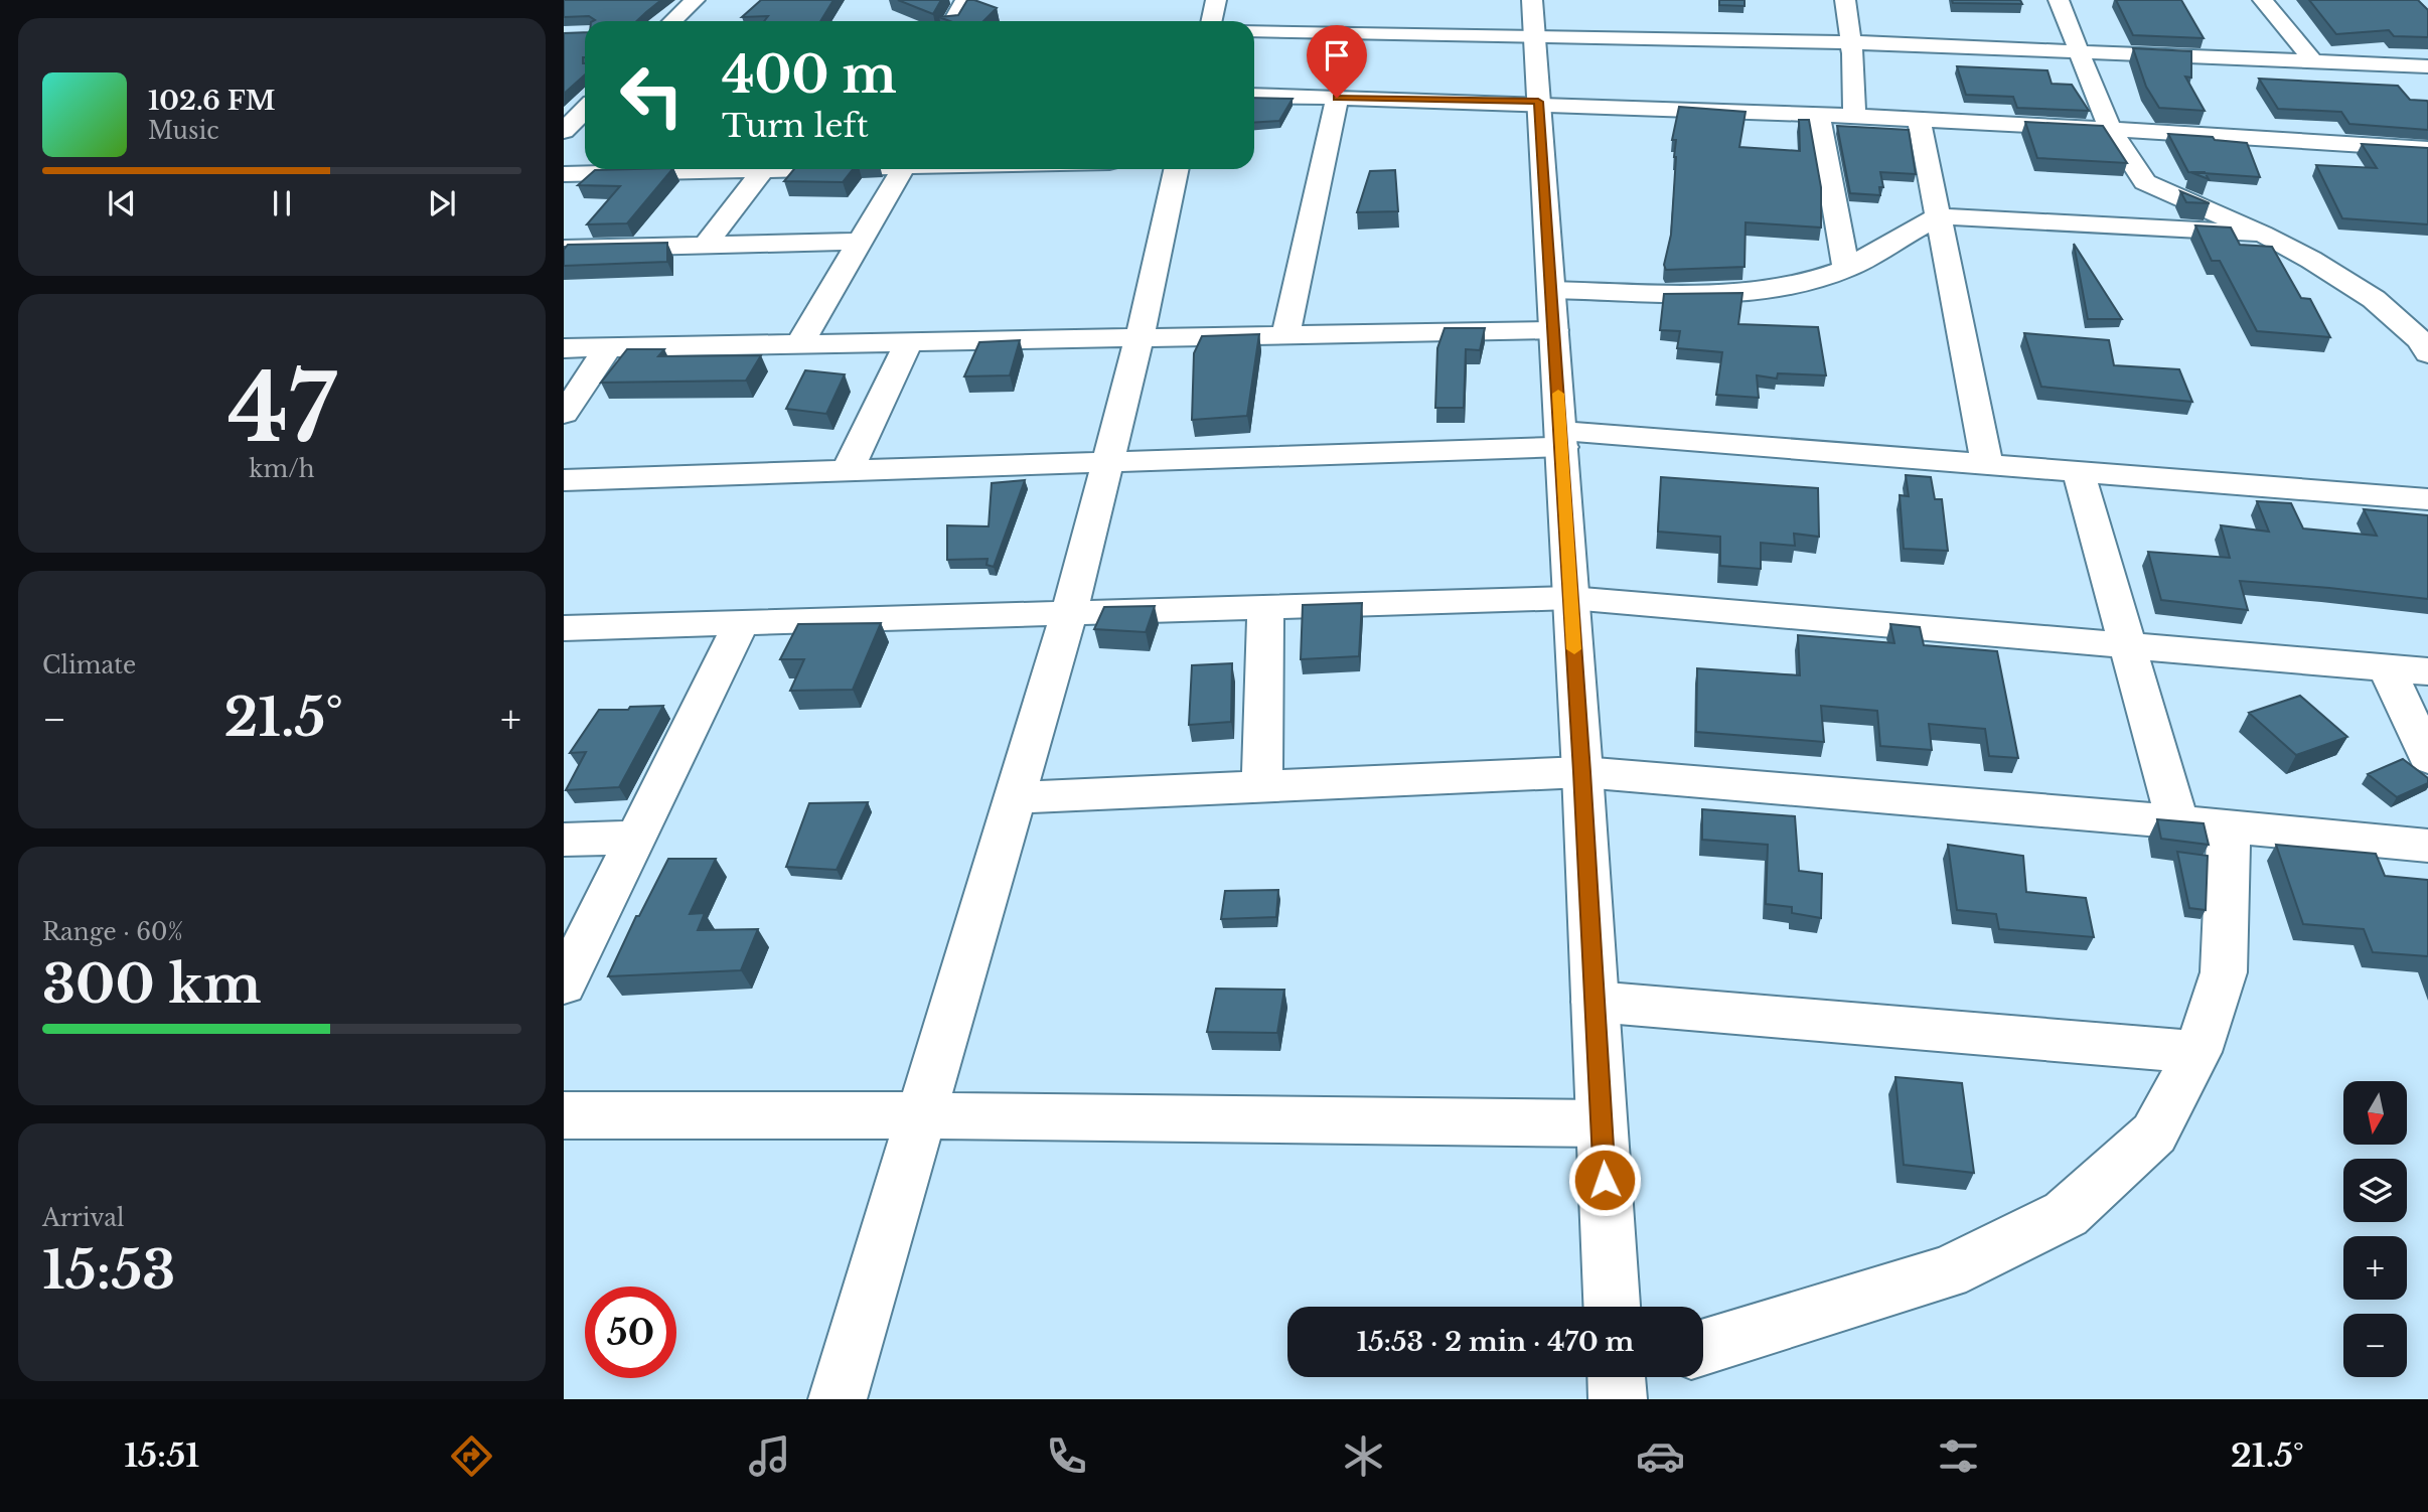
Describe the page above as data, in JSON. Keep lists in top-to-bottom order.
{
  "north": "bottom",
  "page": {
    "turn": ["400 m", "Turn left"],
    "song": ["102.6 FM", "Music"],
    "tile": [
      ["47", "km/h"],
      "Climate",
      ["Range · 60%", "300 km"],
      ["Arrival", "15:53"]
    ],
    "heat": ["−", "21.5°", "+"],
    "map_buttons": ["+", "−"],
    "limit": "50",
    "trip": "15:53 · 2 min · 470 m",
    "tabs": ["15:51", "21.5°"]
  }
}
